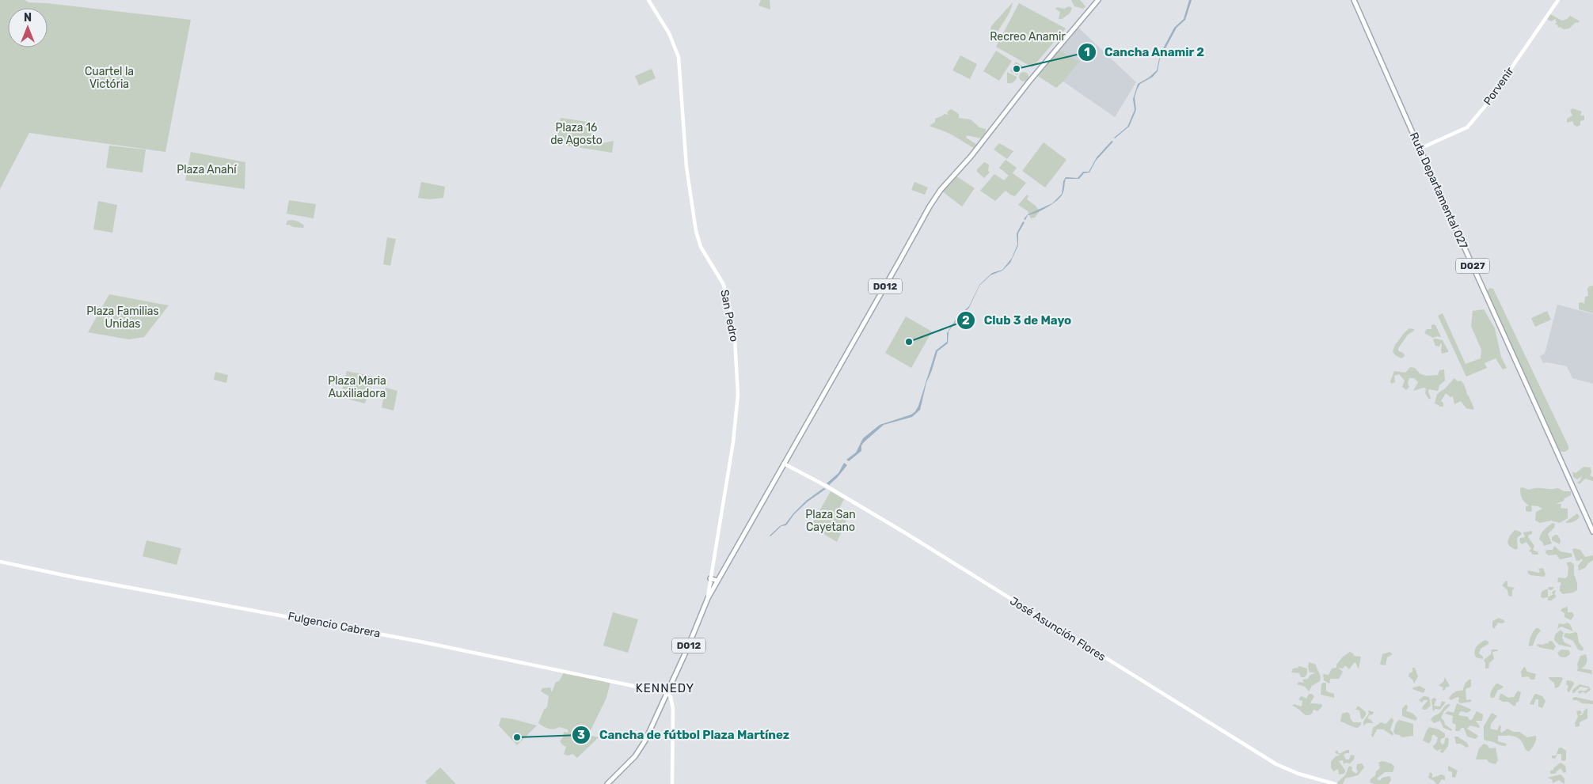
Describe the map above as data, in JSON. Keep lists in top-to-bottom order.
{
  "streets": {
    "main road": [
      "Porvenir",
      "Ruta Departamental 027",
      "D027",
      "D012",
      "San Pedro",
      "Fulgencio Cabrera",
      "José Asunción Flores"
    ]
  },
  "crossings": [
    ["Porvenir", "Ruta Departamental 027"],
    ["D012", "San Pedro"],
    ["D012", "Fulgencio Cabrera"],
    ["D012", "José Asunción Flores"]
  ],
  "districts": ["KENNEDY"],
  "parks": [
    "Recreo Anamir",
    "Cuartel la Victória",
    "Plaza 16 de Agosto",
    "Plaza Anahí",
    "Plaza Familias Unidas",
    "Plaza Maria Auxiliadora",
    "Plaza San Cayetano"
  ],
  "places": ["Cancha Anamir 2", "Club 3 de Mayo", "Cancha de fútbol Plaza Martínez"],
  "north": "top"
}
